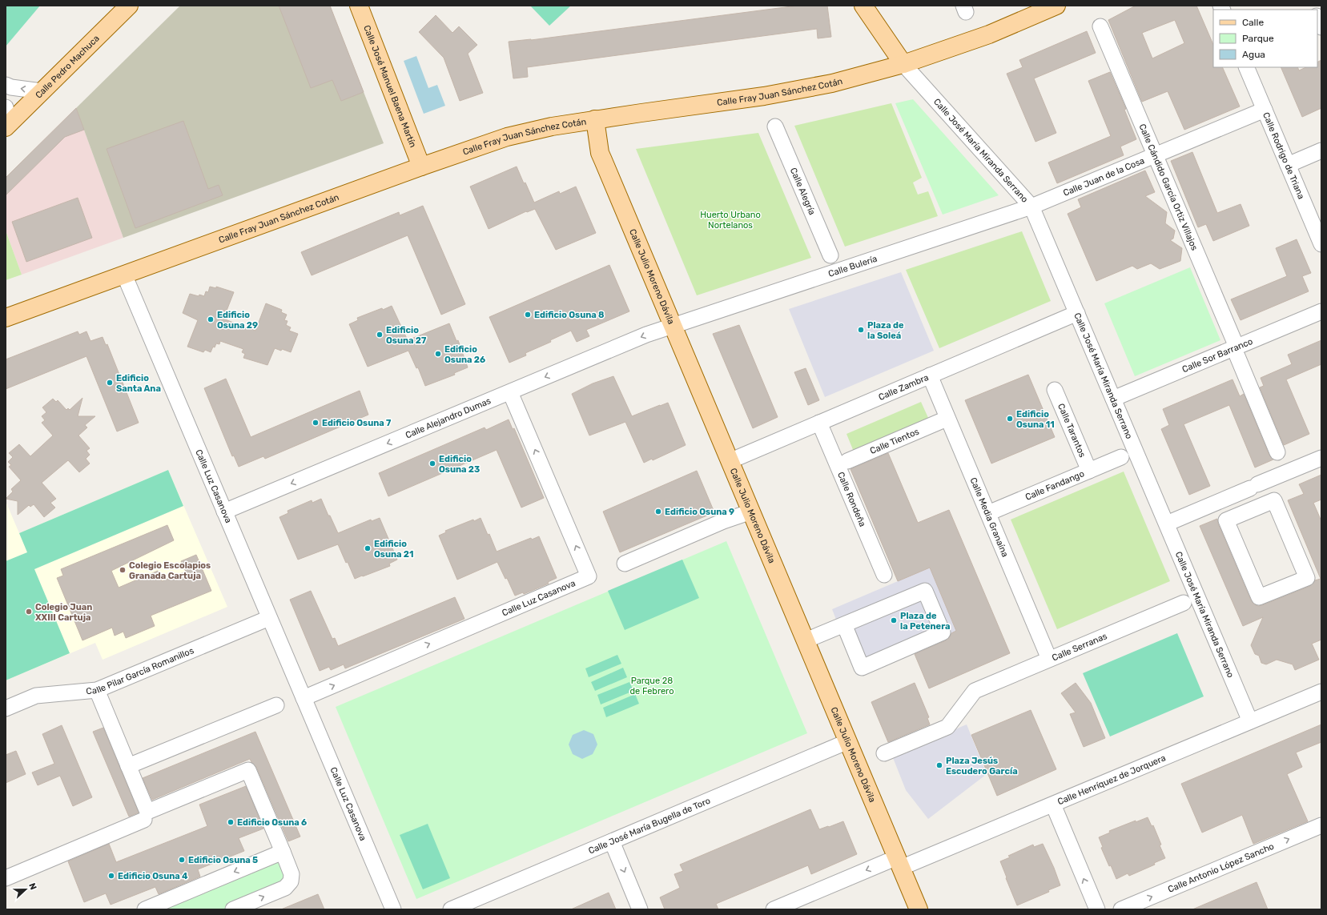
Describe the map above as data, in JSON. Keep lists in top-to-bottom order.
{
  "streets": {
    "main road": [
      "Calle Pedro Machuca",
      "Calle José Manuel Baena Martín",
      "Calle Fray Juan Sánchez Cotán",
      "Calle Julio Moreno Dávila"
    ],
    "street": [
      "Calle José María Miranda Serrano",
      "Calle Rodrigo de Triana",
      "Calle Juan de la Cosa",
      "Calle Cándido García Ortiz Villajos",
      "Calle Alegría",
      "Calle Bulería",
      "Calle Sor Barranco",
      "Calle Zambra",
      "Calle Alejandro Dumas",
      "Calle Tarantos",
      "Calle Tientos",
      "Calle Fandango",
      "Calle Luz Casanova",
      "Calle Rondeña",
      "Calle Media Granaína",
      "Calle Serranas",
      "Calle Pilar García Romanillos",
      "Calle Henríquez de Jorquera",
      "Calle José María Bugella de Toro",
      "Calle Antonio López Sancho"
    ]
  },
  "crossings": [
    ["Calle José Manuel Baena Martín", "Calle Fray Juan Sánchez Cotán"],
    ["Calle Fray Juan Sánchez Cotán", "Calle José María Miranda Serrano"],
    ["Calle Fray Juan Sánchez Cotán", "Calle Julio Moreno Dávila"],
    ["Calle Fray Juan Sánchez Cotán", "Calle Luz Casanova"],
    ["Calle José María Miranda Serrano", "Calle Juan de la Cosa"],
    ["Calle José María Miranda Serrano", "Calle Bulería"],
    ["Calle José María Miranda Serrano", "Calle Sor Barranco"],
    ["Calle José María Miranda Serrano", "Calle Zambra"],
    ["Calle José María Miranda Serrano", "Calle Henríquez de Jorquera"],
    ["Calle Rodrigo de Triana", "Calle Juan de la Cosa"],
    ["Calle Juan de la Cosa", "Calle Cándido García Ortiz Villajos"],
    ["Calle Juan de la Cosa", "Calle Bulería"],
    ["Calle Cándido García Ortiz Villajos", "Calle Sor Barranco"],
    ["Calle Bulería", "Calle Julio Moreno Dávila"],
    ["Calle Bulería", "Calle Alejandro Dumas"],
    ["Calle Julio Moreno Dávila", "Calle Zambra"],
    ["Calle Julio Moreno Dávila", "Calle Alejandro Dumas"],
    ["Calle Julio Moreno Dávila", "Calle Henríquez de Jorquera"],
    ["Calle Julio Moreno Dávila", "Calle José María Bugella de Toro"],
    ["Calle Zambra", "Calle Rondeña"],
    ["Calle Zambra", "Calle Media Granaína"],
    ["Calle Alejandro Dumas", "Calle Luz Casanova"],
    ["Calle Tarantos", "Calle Fandango"],
    ["Calle Fandango", "Calle Media Granaína"],
    ["Calle Luz Casanova", "Calle Pilar García Romanillos"],
    ["Calle Media Granaína", "Calle Serranas"]
  ],
  "one_way": ["Calle Alejandro Dumas", "Calle Antonio López Sancho"],
  "parks": ["Huerto Urbano Nortelanos", "Parque 28 de Febrero"],
  "places": [
    "Edificio Osuna 8",
    "Edificio Osuna 29",
    "Plaza de la Soleá",
    "Edificio Osuna 27",
    "Edificio Osuna 26",
    "Edificio Santa Ana",
    "Edificio Osuna 11",
    "Edificio Osuna 7",
    "Edificio Osuna 23",
    "Edificio Osuna 9",
    "Edificio Osuna 21",
    "Colegio Escolapios Granada Cartuja",
    "Colegio Juan XXIII Cartuja",
    "Plaza de la Petenera",
    "Plaza Jesús Escudero García",
    "Edificio Osuna 6",
    "Edificio Osuna 5",
    "Edificio Osuna 4"
  ],
  "legend": ["Calle", "Parque", "Agua"],
  "north": "right"
}
